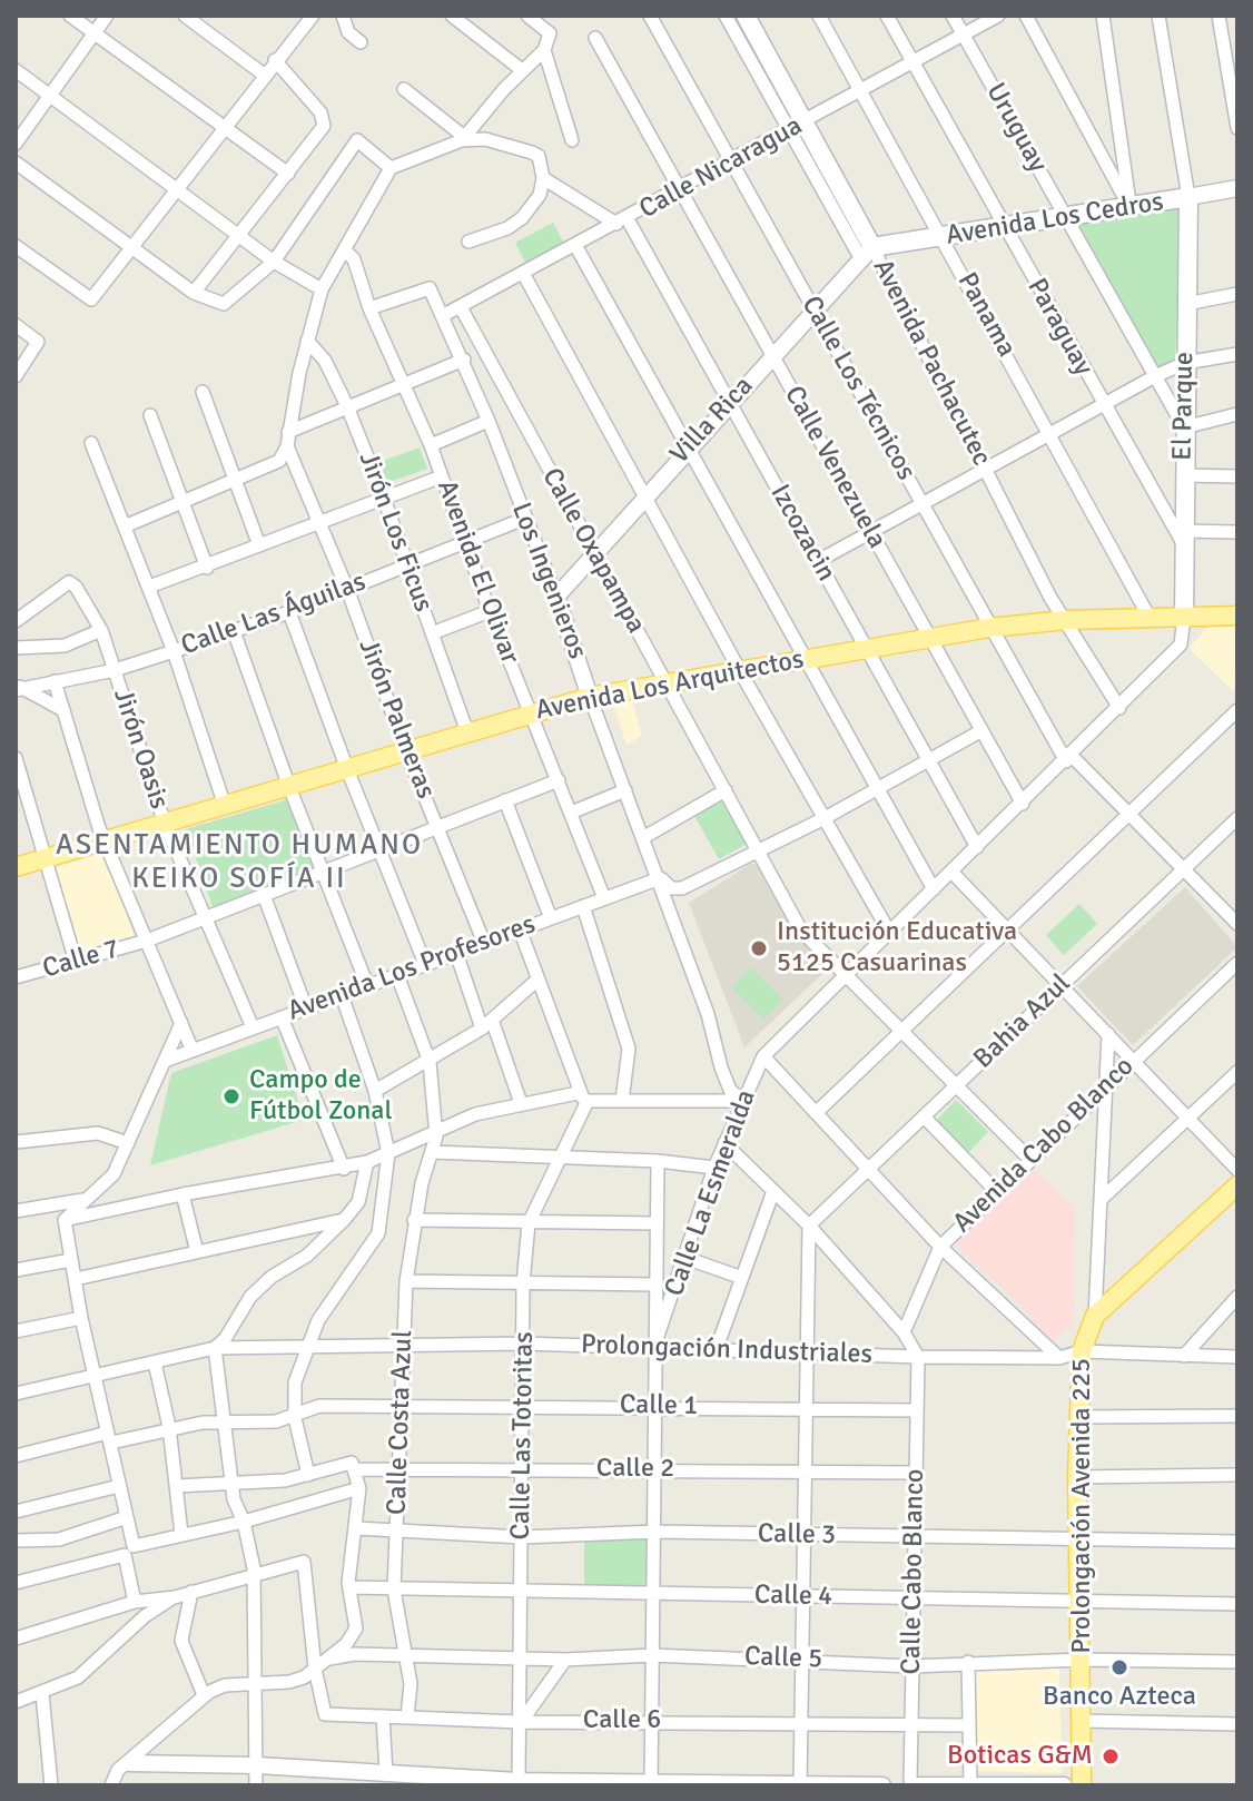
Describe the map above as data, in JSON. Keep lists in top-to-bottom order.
{
  "streets": {
    "main road": [
      "Avenida Los Cedros",
      "Avenida Pachacutec",
      "El Parque",
      "Avenida Los Arquitectos",
      "Prolongación Avenida 225"
    ],
    "street": [
      "Uruguay",
      "Calle Nicaragua",
      "Panama",
      "Paraguay",
      "Calle Los Técnicos",
      "Villa Rica",
      "Calle Venezuela",
      "Jirón Los Ficus",
      "Izcozacin",
      "Calle Oxapampa",
      "Avenida El Olivar",
      "Los Ingenieros",
      "Calle Las Águilas",
      "Jirón Palmeras",
      "Jirón Oasis",
      "Calle 7",
      "Avenida Los Profesores",
      "Bahia Azul",
      "Avenida Cabo Blanco",
      "Calle La Esmeralda",
      "Prolongación Industriales",
      "Calle 1",
      "Calle Costa Azul",
      "Calle Las Totoritas",
      "Calle 2",
      "Calle 3",
      "Calle Cabo Blanco",
      "Calle 4",
      "Calle 5",
      "Calle 6"
    ]
  },
  "crossings": [
    ["Uruguay", "Calle Nicaragua"],
    ["Uruguay", "Avenida Los Cedros"],
    ["Uruguay", "El Parque"],
    ["Calle Nicaragua", "Panama"],
    ["Calle Nicaragua", "Paraguay"],
    ["Calle Nicaragua", "Avenida Pachacutec"],
    ["Calle Nicaragua", "Calle Los Técnicos"],
    ["Calle Nicaragua", "Calle Venezuela"],
    ["Calle Nicaragua", "Izcozacin"],
    ["Calle Nicaragua", "Calle Oxapampa"],
    ["Calle Nicaragua", "Los Ingenieros"],
    ["Avenida Los Cedros", "Panama"],
    ["Avenida Los Cedros", "Paraguay"],
    ["Avenida Los Cedros", "Avenida Pachacutec"],
    ["Avenida Los Cedros", "El Parque"],
    ["Avenida Los Cedros", "Villa Rica"],
    ["Panama", "Avenida Los Arquitectos"],
    ["Paraguay", "El Parque"],
    ["Avenida Pachacutec", "Villa Rica"],
    ["Avenida Pachacutec", "Avenida Los Arquitectos"],
    ["Avenida Pachacutec", "Calle La Esmeralda"],
    ["Calle Los Técnicos", "Villa Rica"],
    ["Calle Los Técnicos", "Avenida Los Arquitectos"],
    ["Calle Los Técnicos", "Bahia Azul"],
    ["Calle Los Técnicos", "Calle La Esmeralda"],
    ["El Parque", "Avenida Los Arquitectos"],
    ["El Parque", "Calle La Esmeralda"],
    ["Villa Rica", "Calle Venezuela"],
    ["Villa Rica", "Izcozacin"],
    ["Villa Rica", "Calle Oxapampa"],
    ["Villa Rica", "Los Ingenieros"],
    ["Calle Venezuela", "Avenida Los Arquitectos"],
    ["Calle Venezuela", "Calle La Esmeralda"],
    ["Jirón Los Ficus", "Calle Las Águilas"],
    ["Jirón Los Ficus", "Avenida Los Arquitectos"],
    ["Izcozacin", "Avenida Los Arquitectos"],
    ["Izcozacin", "Calle La Esmeralda"],
    ["Calle Oxapampa", "Avenida Los Arquitectos"],
    ["Calle Oxapampa", "Bahia Azul"],
    ["Calle Oxapampa", "Avenida Cabo Blanco"],
    ["Calle Oxapampa", "Calle La Esmeralda"],
    ["Avenida El Olivar", "Los Ingenieros"],
    ["Avenida El Olivar", "Calle Las Águilas"],
    ["Avenida El Olivar", "Avenida Los Arquitectos"],
    ["Avenida El Olivar", "Calle 7"],
    ["Avenida El Olivar", "Avenida Los Profesores"],
    ["Los Ingenieros", "Calle Las Águilas"],
    ["Los Ingenieros", "Avenida Los Arquitectos"],
    ["Los Ingenieros", "Avenida Los Profesores"],
    ["Los Ingenieros", "Calle La Esmeralda"],
    ["Calle Las Águilas", "Jirón Palmeras"],
    ["Calle Las Águilas", "Jirón Oasis"],
    ["Avenida Los Arquitectos", "Jirón Palmeras"],
    ["Avenida Los Arquitectos", "Jirón Oasis"],
    ["Avenida Los Arquitectos", "Calle La Esmeralda"],
    ["Jirón Palmeras", "Calle 7"],
    ["Jirón Palmeras", "Avenida Los Profesores"],
    ["Jirón Oasis", "Calle 7"],
    ["Jirón Oasis", "Avenida Los Profesores"],
    ["Avenida Los Profesores", "Calle Costa Azul"],
    ["Calle La Esmeralda", "Prolongación Industriales"],
    ["Calle La Esmeralda", "Calle 1"],
    ["Calle La Esmeralda", "Calle 2"],
    ["Calle La Esmeralda", "Calle 3"],
    ["Calle La Esmeralda", "Calle 4"],
    ["Calle La Esmeralda", "Calle 5"],
    ["Calle La Esmeralda", "Calle 6"],
    ["Prolongación Industriales", "Calle Costa Azul"],
    ["Prolongación Industriales", "Calle Las Totoritas"],
    ["Prolongación Industriales", "Prolongación Avenida 225"],
    ["Prolongación Industriales", "Calle Cabo Blanco"],
    ["Calle 1", "Calle Costa Azul"],
    ["Calle 1", "Calle Las Totoritas"],
    ["Calle 1", "Calle Cabo Blanco"],
    ["Calle Costa Azul", "Calle 2"],
    ["Calle Costa Azul", "Calle 3"],
    ["Calle Costa Azul", "Calle 4"],
    ["Calle Costa Azul", "Calle 5"],
    ["Calle Costa Azul", "Calle 6"],
    ["Calle Las Totoritas", "Calle 2"],
    ["Calle Las Totoritas", "Calle 3"],
    ["Calle Las Totoritas", "Calle 4"],
    ["Calle Las Totoritas", "Calle 5"],
    ["Calle Las Totoritas", "Calle 6"],
    ["Calle 2", "Calle Cabo Blanco"],
    ["Prolongación Avenida 225", "Calle 3"],
    ["Prolongación Avenida 225", "Calle 4"],
    ["Prolongación Avenida 225", "Calle 5"],
    ["Calle 3", "Calle Cabo Blanco"],
    ["Calle Cabo Blanco", "Calle 4"],
    ["Calle Cabo Blanco", "Calle 5"],
    ["Calle Cabo Blanco", "Calle 6"]
  ],
  "districts": ["ASENTAMIENTO HUMANO KEIKO SOFÍA II"],
  "places": [
    "Institución Educativa 5125 Casuarinas",
    "Campo de Fútbol Zonal",
    "Banco Azteca",
    "Boticas G&M"
  ]
}
